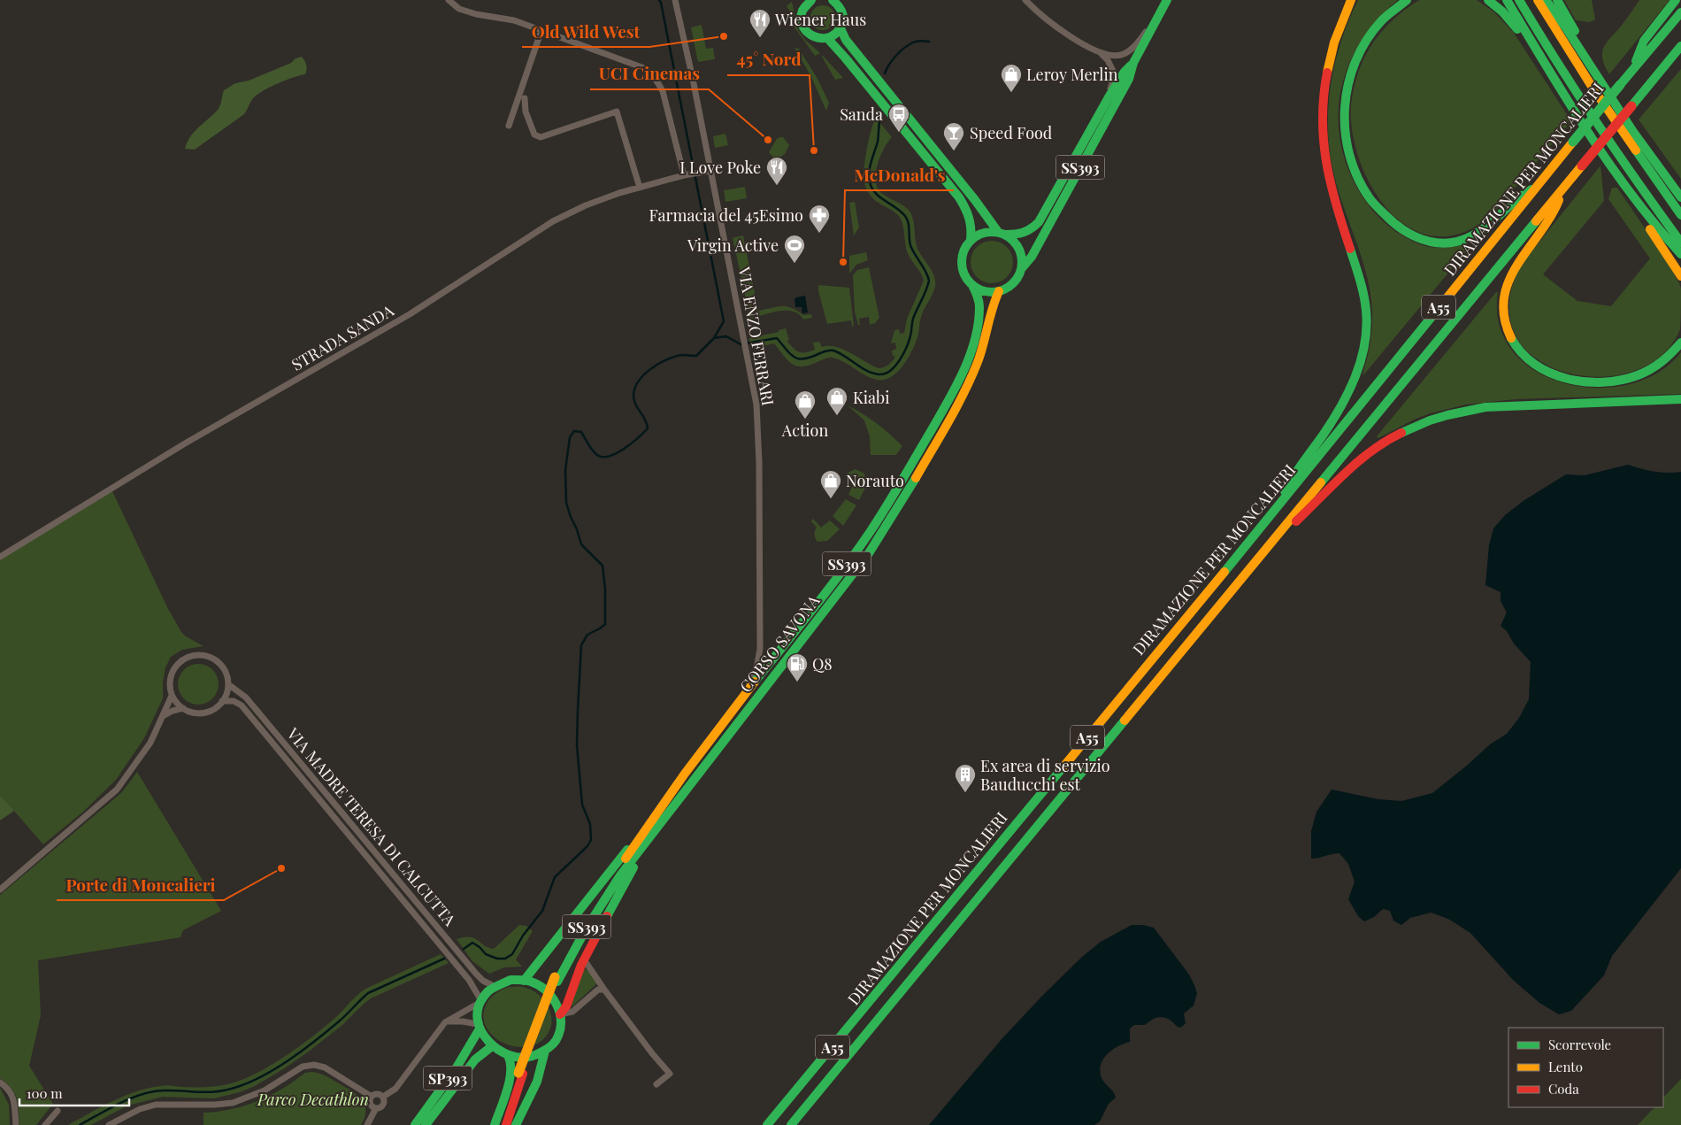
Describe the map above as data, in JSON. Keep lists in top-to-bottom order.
{
  "streets": {
    "main road": [
      "SS393",
      "DIRAMAZIONE PER MONCALIERI",
      "A55",
      "CORSO SAVONA",
      "SP393"
    ],
    "street": ["VIA ENZO FERRARI", "STRADA SANDA", "VIA MADRE TERESA DI CALCUTTA"]
  },
  "crossings": [
    ["VIA ENZO FERRARI", "STRADA SANDA"],
    ["VIA ENZO FERRARI", "CORSO SAVONA"],
    ["VIA MADRE TERESA DI CALCUTTA", "SP393"]
  ],
  "parks": ["Parco Decathlon"],
  "places": {
    "other": [
      "Old Wild West",
      "UCI Cinemas",
      "45° Nord",
      "McDonald's",
      "Porte di Moncalieri"
    ],
    "restaurant": ["Wiener Haus", "I Love Poke"],
    "shop": [
      "Leroy Merlin",
      "Kiabi",
      "Action",
      "Norauto"
    ],
    "bus stop": ["Sanda"],
    "bar": ["Speed Food"],
    "pharmacy": ["Farmacia del 45Esimo"],
    "sports": ["Virgin Active"],
    "fuel station": ["Q8"],
    "building": ["Ex area di servizio Bauducchi est"]
  },
  "legend": ["Scorrevole", "Lento", "Coda"],
  "scale_bar": "100 m"
}
